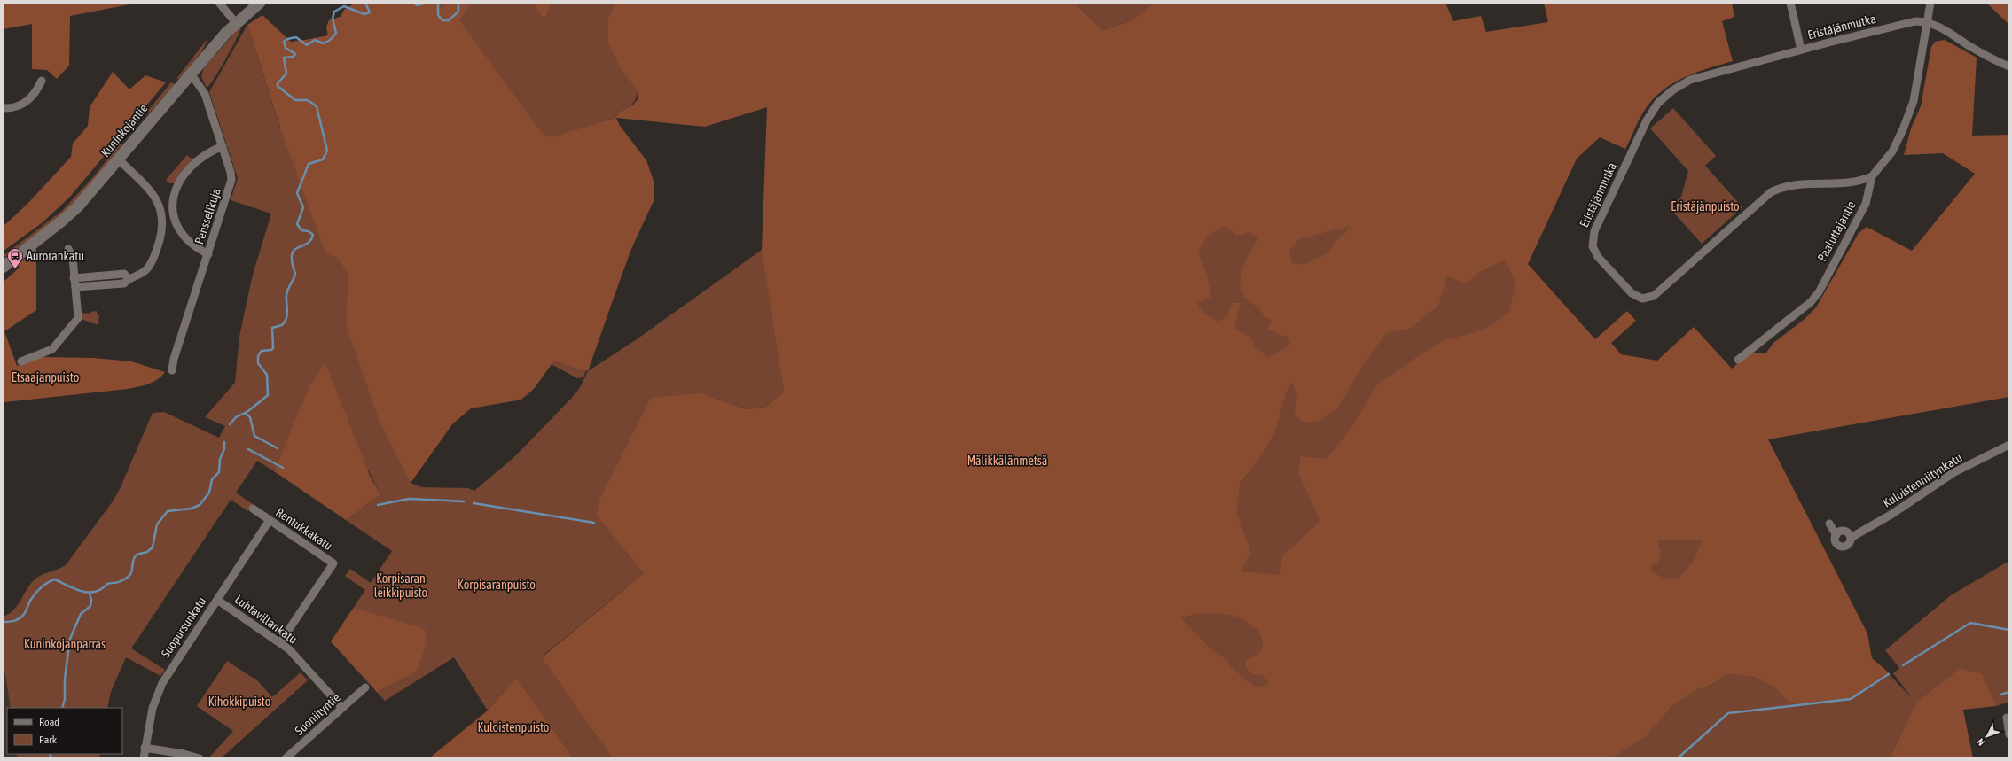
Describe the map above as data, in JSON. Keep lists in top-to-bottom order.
{
  "streets": {
    "main road": ["Kuninkojantie"],
    "street": [
      "Eristäjänmutka",
      "Pensselikuja",
      "Paaluttajantie",
      "Kuloistenniitynkatu",
      "Rentukkakatu",
      "Luhtavillankatu",
      "Suopursunkatu",
      "Suoniityntie"
    ]
  },
  "crossings": [
    ["Eristäjänmutka", "Paaluttajantie"],
    ["Kuninkojantie", "Pensselikuja"],
    ["Rentukkakatu", "Luhtavillankatu"],
    ["Rentukkakatu", "Suopursunkatu"],
    ["Luhtavillankatu", "Suopursunkatu"],
    ["Luhtavillankatu", "Suoniityntie"]
  ],
  "parks": [
    "Eristäjänpuisto",
    "Etsaajanpuisto",
    "Mälikkälänmetsä",
    "Korpisaran leikkipuisto",
    "Korpisaranpuisto",
    "Kuninkojanparras",
    "Kihokkipuisto",
    "Kuloistenpuisto"
  ],
  "places": {
    "bus stop": ["Aurorankatu"]
  },
  "legend": ["Road", "Park"],
  "north": "bottom left"
}
